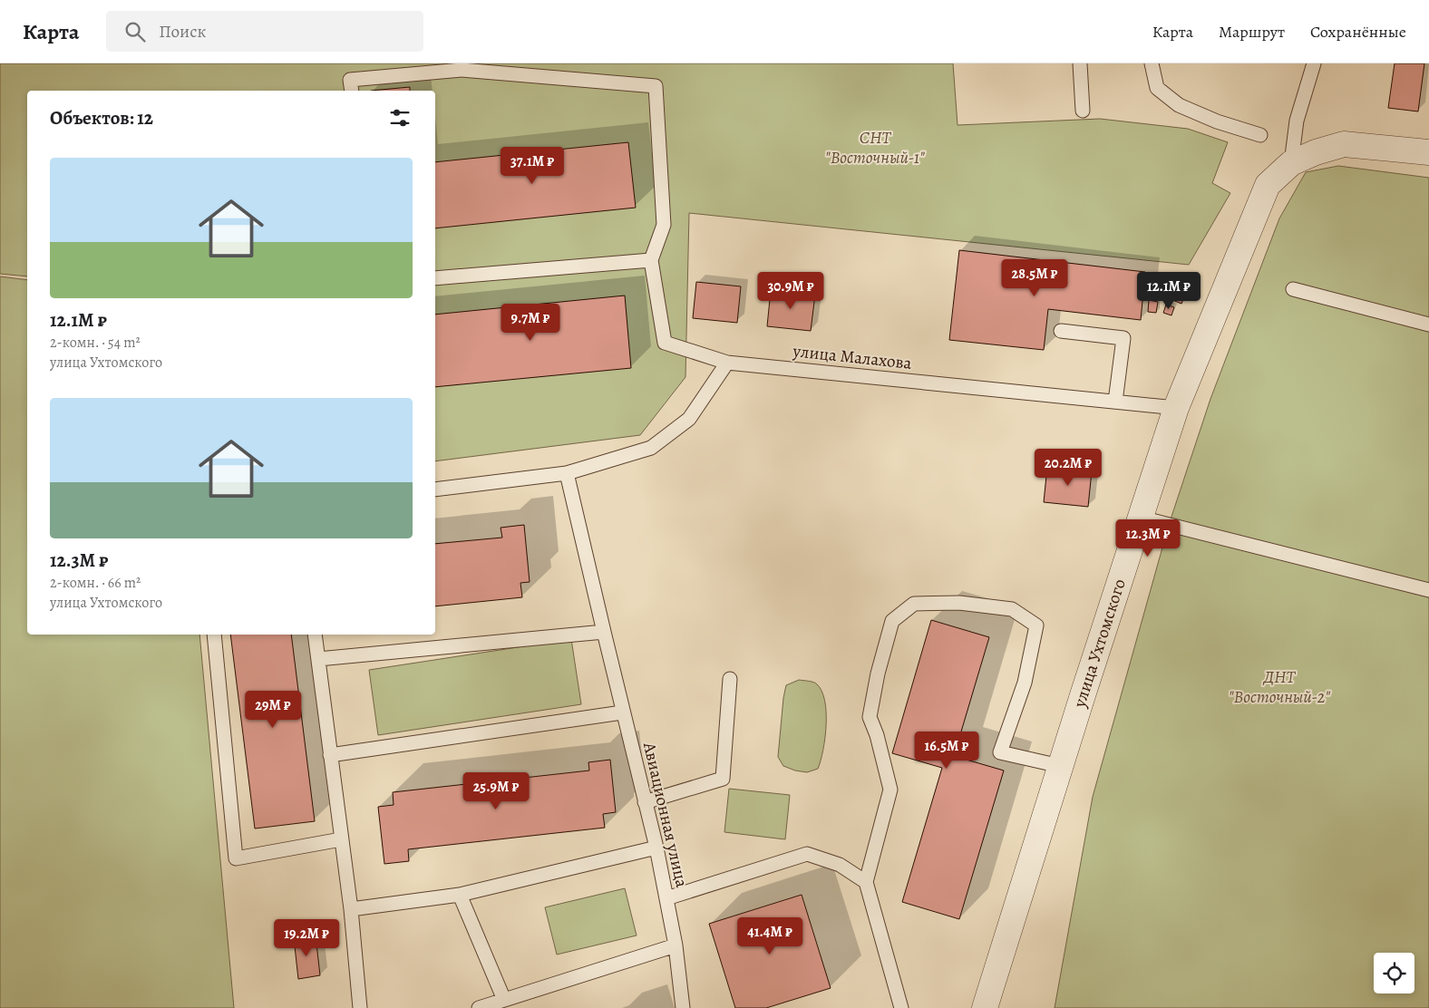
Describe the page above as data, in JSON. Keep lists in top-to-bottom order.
{
  "streets": {
    "street": ["улица Ухтомского"],
    "lane": ["улица Малахова", "Авиационная улица"]
  },
  "crossings": [
    ["улица Малахова", "улица Ухтомского"]
  ],
  "parks": ["СНТ \"Восточный-1\"", "ДНТ \"Восточный-2\""],
  "page": {
    "header": "Карта",
    "search": "Поиск",
    "nav": ["Карта", "Маршрут", "Сохранённые"],
    "heading": "Объектов: 12",
    "list": [
      {
        "name": "12.1M ₽",
        "note": "2-комн. · 54 m² · улица Ухтомского"
      },
      {
        "name": "12.3M ₽",
        "note": "2-комн. · 66 m² · улица Ухтомского"
      }
    ],
    "price": [
      "37.1M ₽",
      "28.5M ₽",
      "30.9M ₽",
      "12.1M ₽",
      "9.7M ₽",
      "20.2M ₽",
      "12.3M ₽",
      "29M ₽",
      "16.5M ₽",
      "25.9M ₽",
      "41.4M ₽",
      "19.2M ₽"
    ]
  }
}
